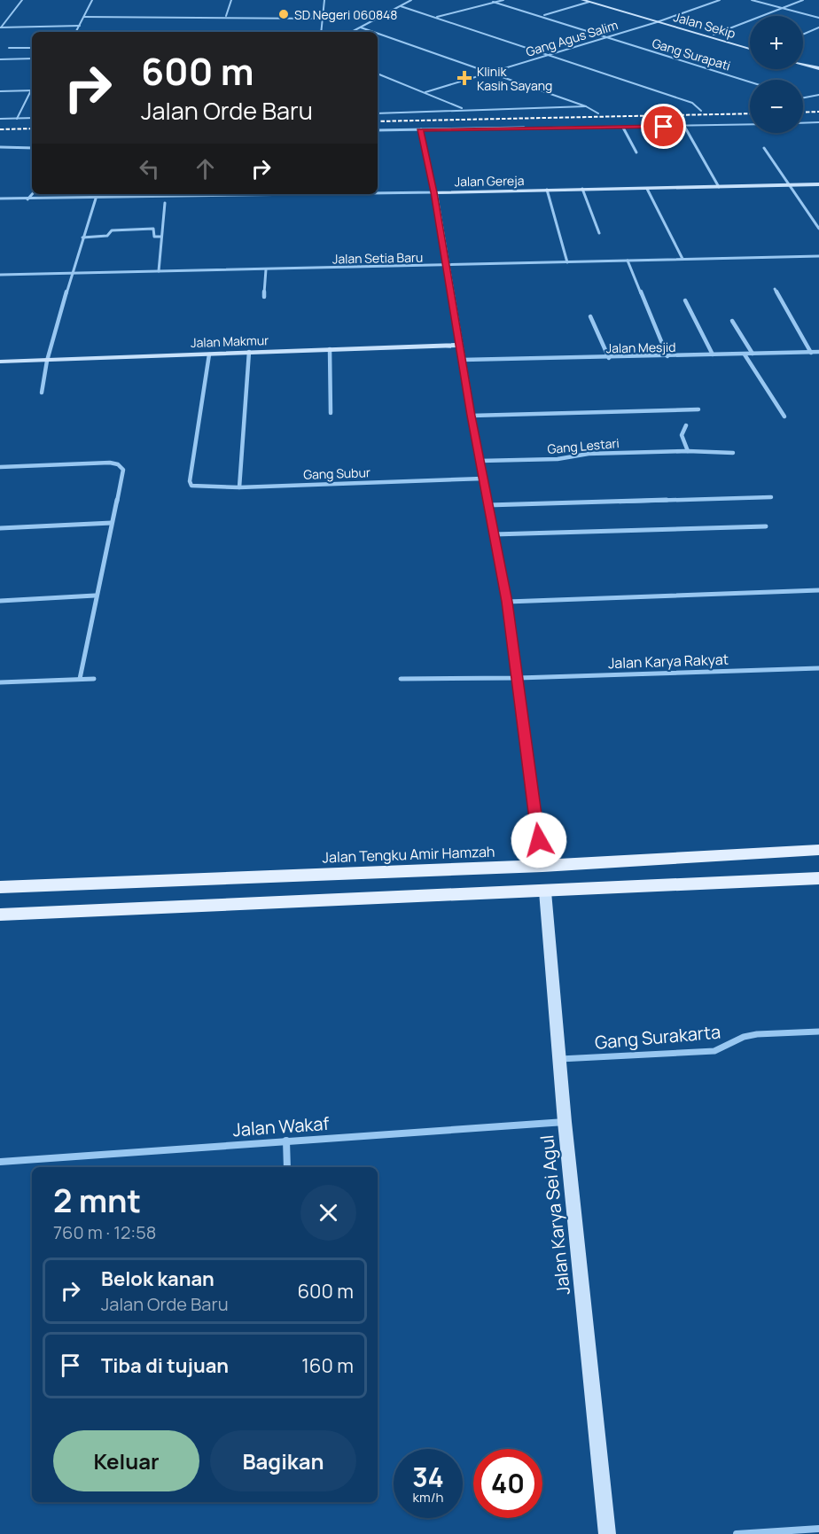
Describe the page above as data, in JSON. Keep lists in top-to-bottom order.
{
  "streets": {
    "main road": ["Jalan Tengku Amir Hamzah"],
    "street": [
      "Jalan Sekip",
      "Gang Agus Salim",
      "Gang Surapati",
      "Jalan Gereja",
      "Jalan Setia Baru",
      "Jalan Makmur",
      "Jalan Mesjid",
      "Gang Lestari",
      "Gang Subur",
      "Jalan Karya Rakyat",
      "Gang Surakarta",
      "Jalan Wakaf",
      "Jalan Karya Sei Agul"
    ]
  },
  "crossings": [
    ["Jalan Sekip", "Gang Agus Salim"],
    ["Gang Agus Salim", "Gang Surapati"],
    ["Jalan Makmur", "Gang Subur"],
    ["Gang Surakarta", "Jalan Karya Sei Agul"],
    ["Jalan Wakaf", "Jalan Karya Sei Agul"]
  ],
  "places": {
    "other": ["SD Negeri 060848"],
    "health": ["Klinik Kasih Sayang"]
  },
  "page": {
    "map_buttons": ["+", "−"],
    "turn": ["600 m", "Jalan Orde Baru"],
    "heading": ["2 mnt", "760 m · 12:58"],
    "list": [
      {
        "name": "Belok kanan",
        "note": "Jalan Orde Baru",
        "value": "600 m"
      },
      {
        "name": "Tiba di tujuan",
        "value": "160 m"
      }
    ],
    "buttons": ["Keluar", "Bagikan"],
    "speed": "34 km/h",
    "limit": "40"
  }
}
